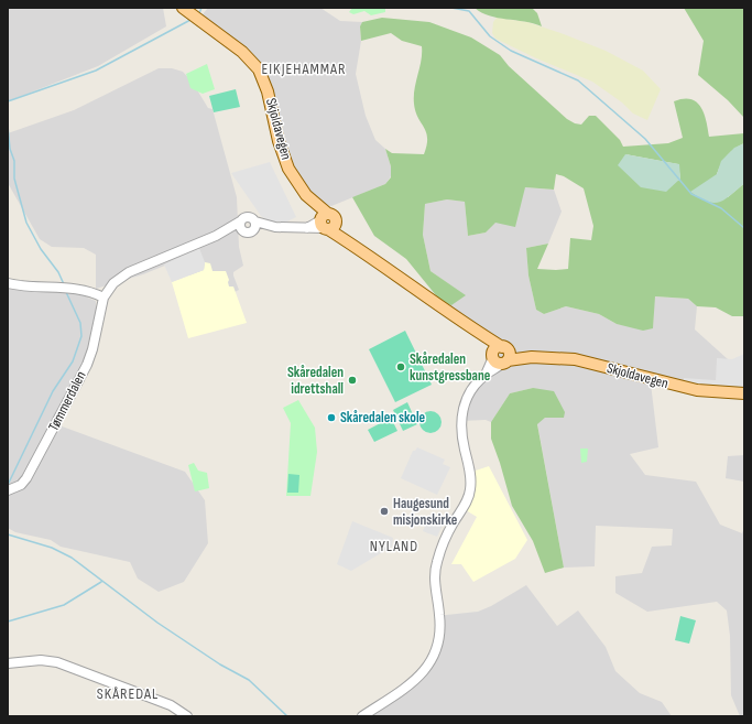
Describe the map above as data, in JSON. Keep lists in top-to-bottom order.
{
  "streets": {
    "main road": ["Skjoldavegen"],
    "street": ["Tømmerdalen"]
  },
  "districts": ["EIKJEHAMMAR", "NYLAND", "SKÅREDAL"],
  "places": [
    "Skåredalen kunstgressbane",
    "Skåredalen idrettshall",
    "Skåredalen skole",
    "Haugesund misjonskirke"
  ]
}
